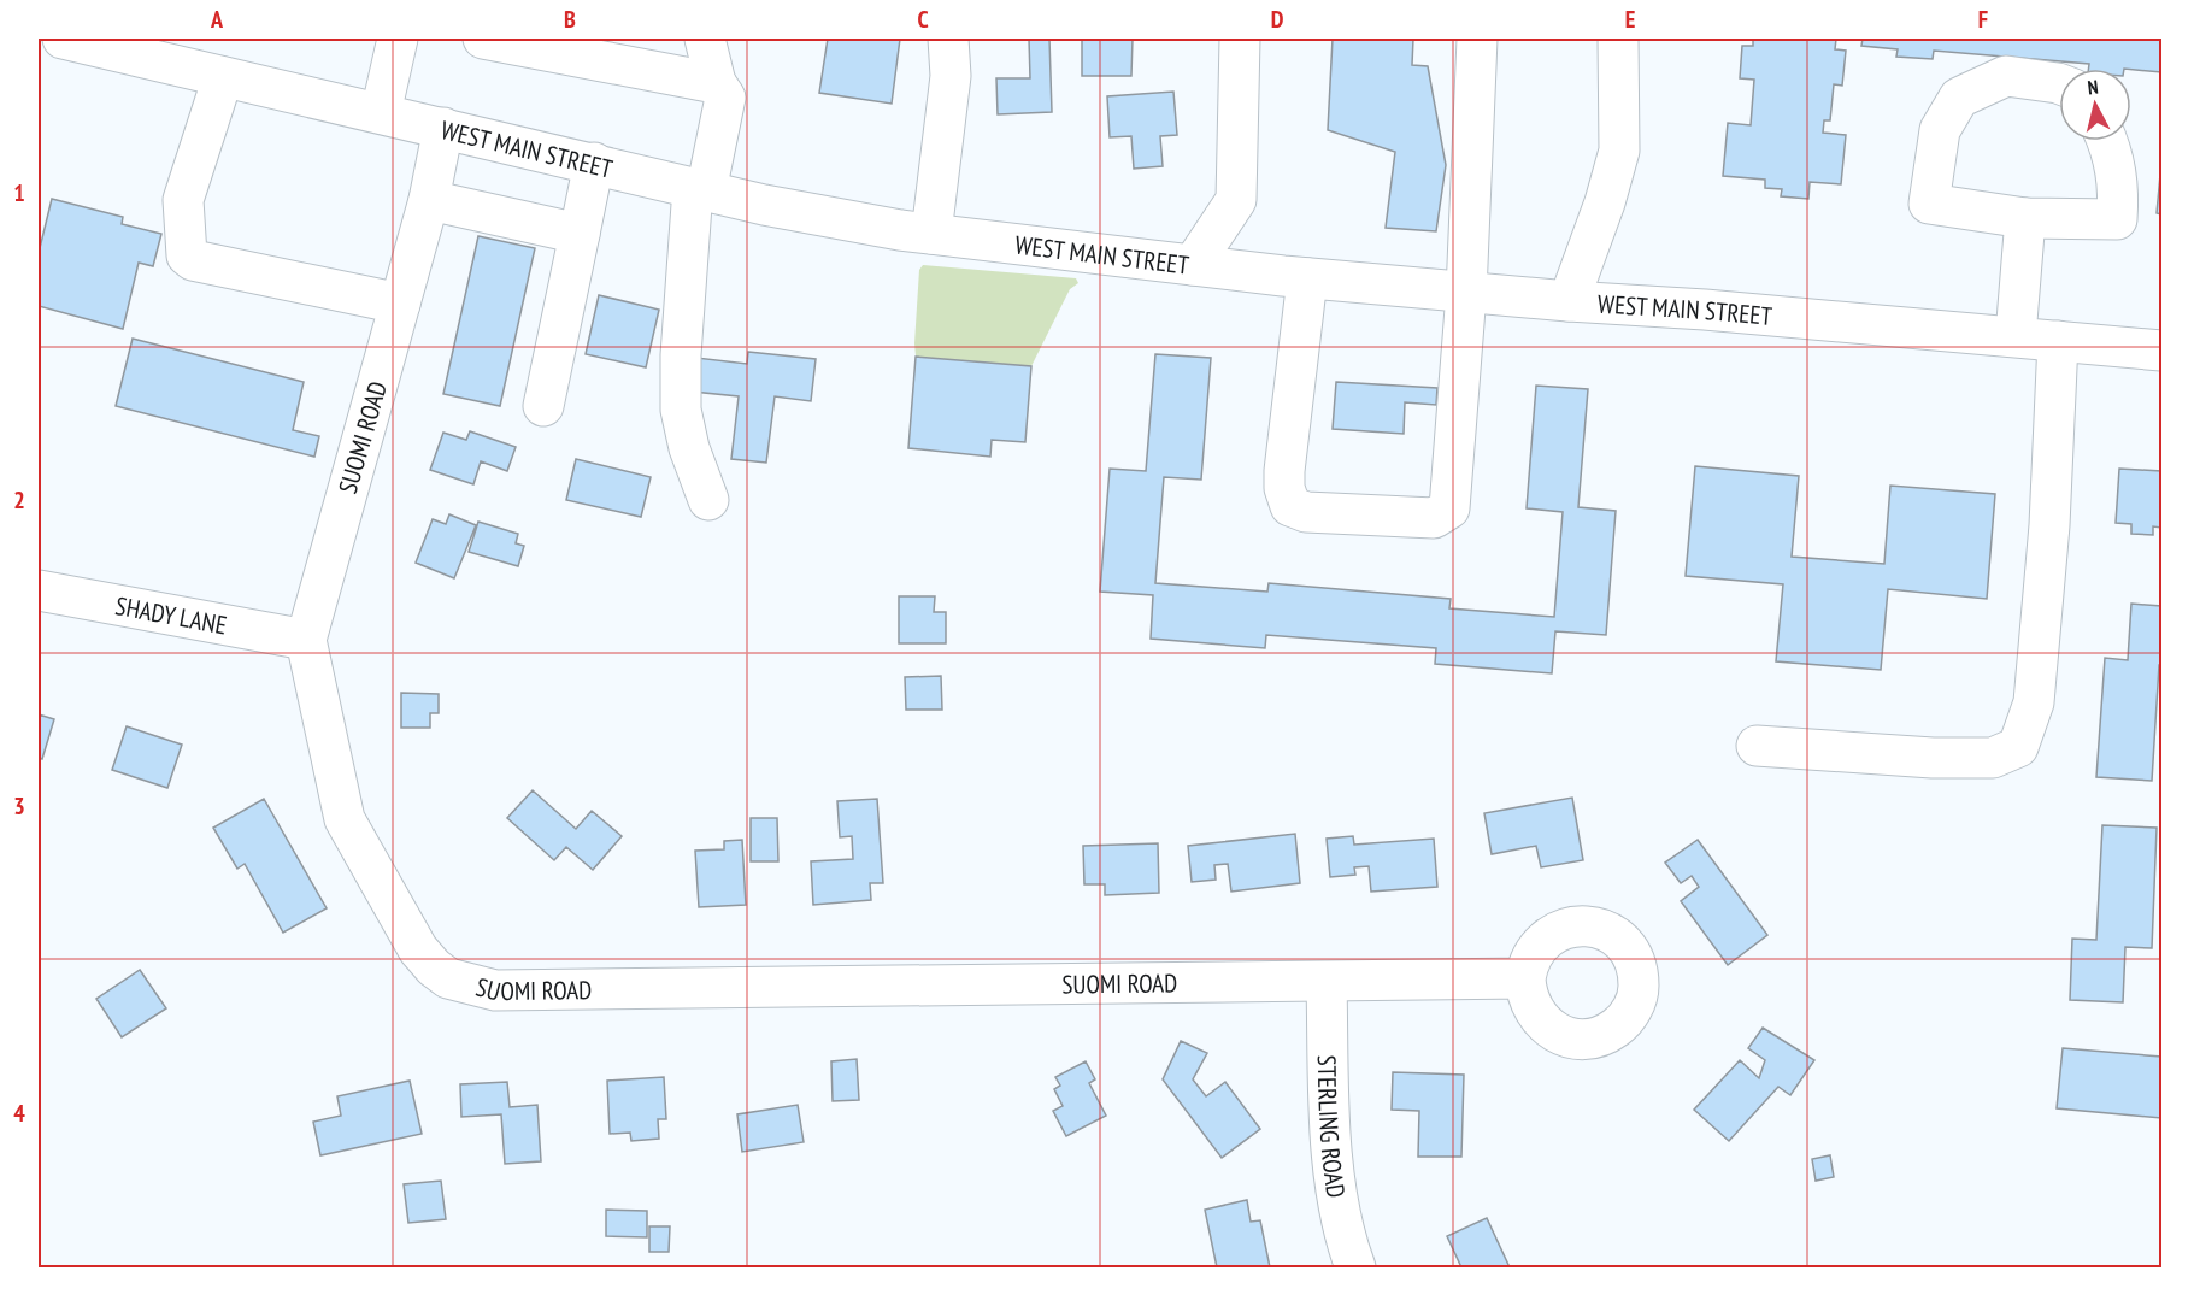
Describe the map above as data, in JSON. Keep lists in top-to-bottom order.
{
  "streets": {
    "street": [
      "WEST MAIN STREET",
      "SUOMI ROAD",
      "SHADY LANE",
      "STERLING ROAD"
    ]
  },
  "crossings": [
    ["WEST MAIN STREET", "SUOMI ROAD"],
    ["SUOMI ROAD", "SHADY LANE"],
    ["SUOMI ROAD", "STERLING ROAD"]
  ],
  "north": "top",
  "grid": {
    "columns": [
      "A",
      "B",
      "C",
      "D",
      "E",
      "F"
    ],
    "rows": [
      "1",
      "2",
      "3",
      "4"
    ]
  }
}
